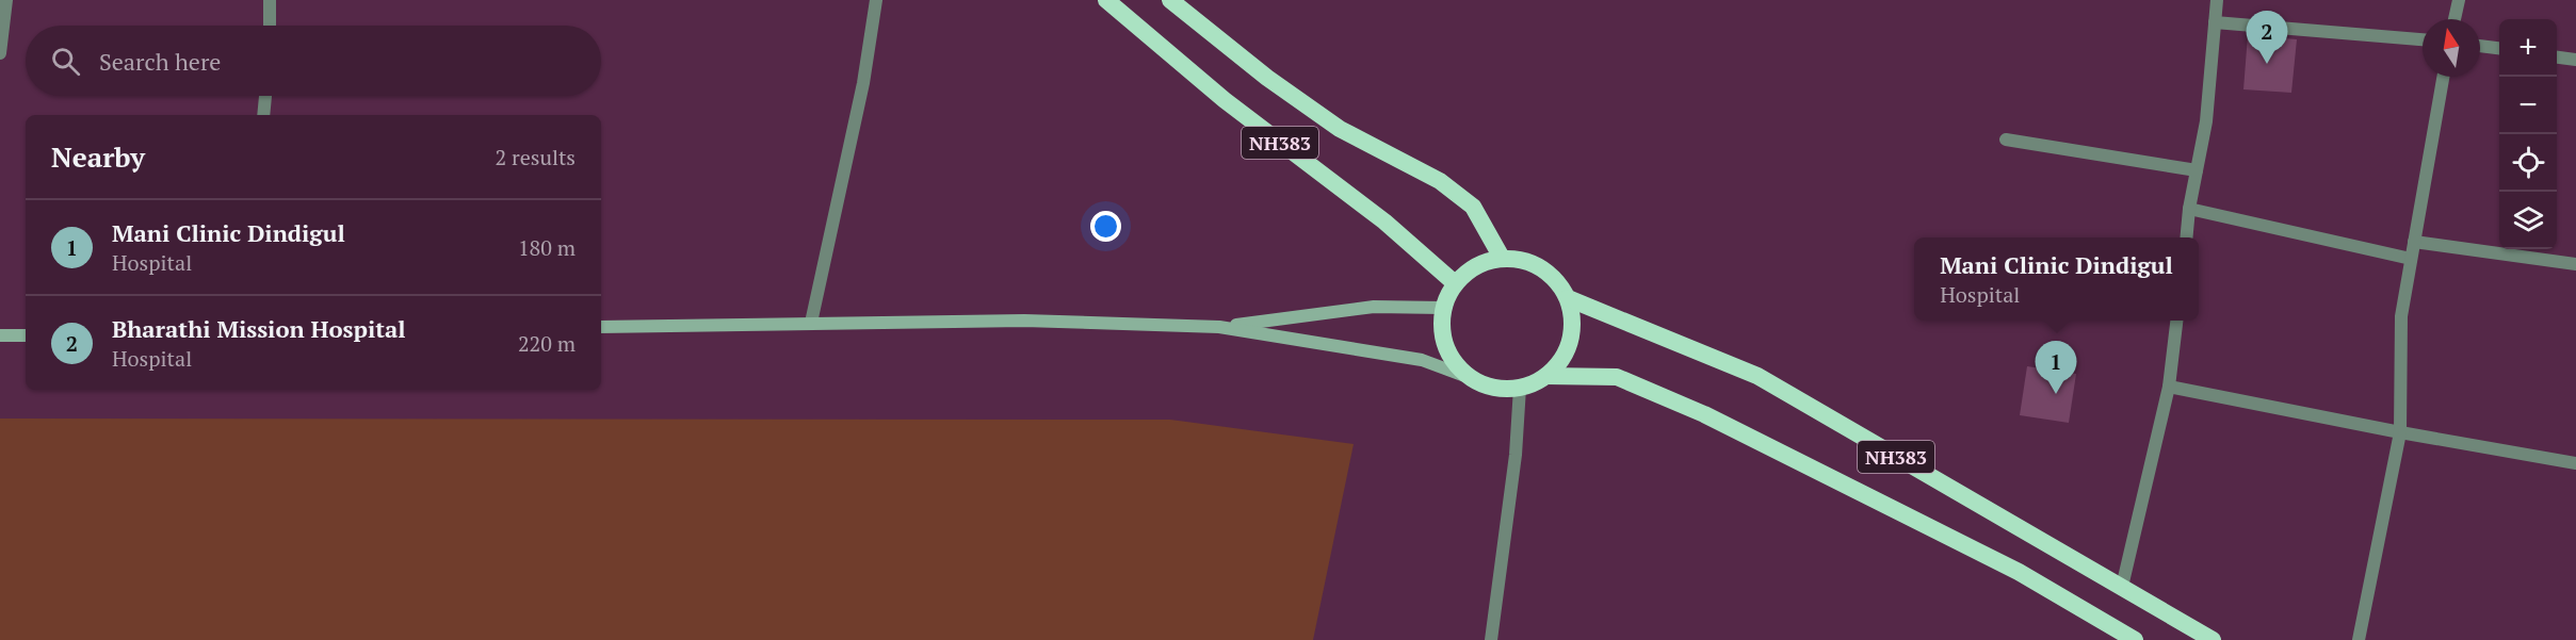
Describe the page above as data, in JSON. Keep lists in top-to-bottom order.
{
  "streets": {
    "highway": ["NH383"]
  },
  "north": "top",
  "page": {
    "pins": ["2", "1"],
    "map_buttons": ["+", "−"],
    "search": "Search here",
    "heading": ["Nearby", "2 results"],
    "list": [
      {
        "mark": "1",
        "name": "Mani Clinic Dindigul",
        "note": "Hospital",
        "value": "180 m"
      },
      {
        "mark": "2",
        "name": "Bharathi Mission Hospital",
        "note": "Hospital",
        "value": "220 m"
      }
    ],
    "popup": ["Mani Clinic Dindigul", "Hospital"]
  }
}
